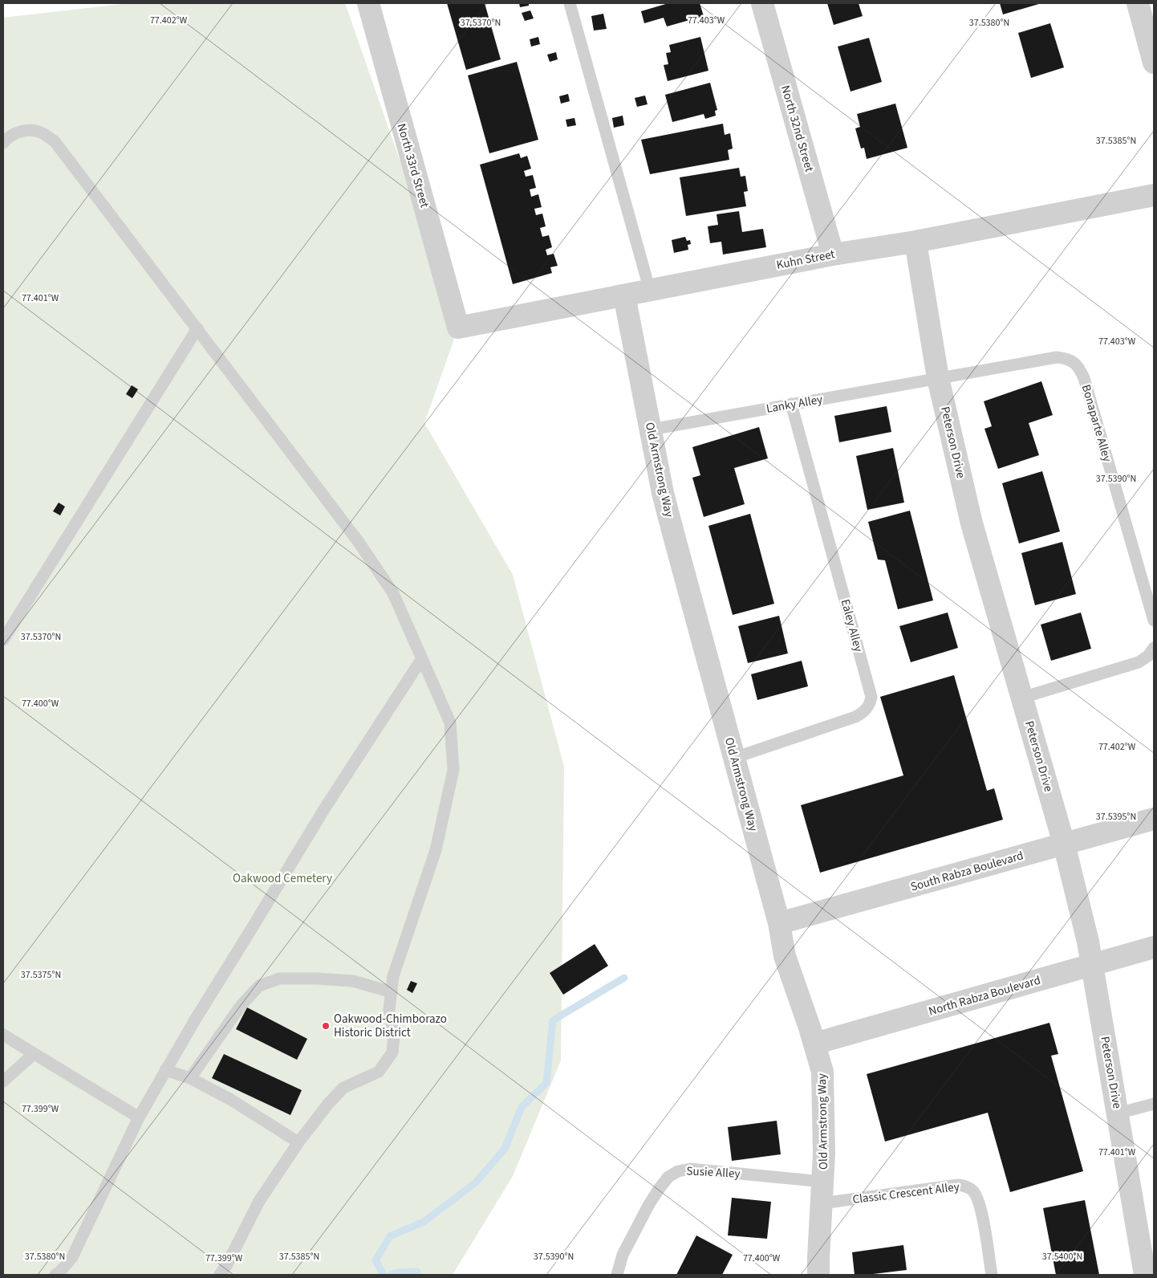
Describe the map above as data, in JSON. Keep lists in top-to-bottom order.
{
  "streets": {
    "street": [
      "North 32nd Street",
      "North 33rd Street",
      "Kuhn Street",
      "Peterson Drive",
      "Old Armstrong Way",
      "South Rabza Boulevard",
      "North Rabza Boulevard"
    ],
    "lane": [
      "Lanky Alley",
      "Bonaparte Alley",
      "Ealey Alley",
      "Susie Alley",
      "Classic Crescent Alley"
    ]
  },
  "crossings": [
    ["North 32nd Street", "Kuhn Street"],
    ["North 33rd Street", "Kuhn Street"],
    ["Kuhn Street", "Peterson Drive"],
    ["Kuhn Street", "Old Armstrong Way"],
    ["Lanky Alley", "Bonaparte Alley"],
    ["Lanky Alley", "Peterson Drive"],
    ["Lanky Alley", "Old Armstrong Way"],
    ["Lanky Alley", "Ealey Alley"],
    ["Bonaparte Alley", "Peterson Drive"],
    ["Peterson Drive", "South Rabza Boulevard"],
    ["Peterson Drive", "North Rabza Boulevard"],
    ["Old Armstrong Way", "Ealey Alley"],
    ["Old Armstrong Way", "South Rabza Boulevard"],
    ["Old Armstrong Way", "North Rabza Boulevard"],
    ["Old Armstrong Way", "Susie Alley"],
    ["Old Armstrong Way", "Classic Crescent Alley"]
  ],
  "parks": ["Oakwood Cemetery"],
  "places": ["Oakwood-Chimborazo Historic District"],
  "coordinates": [
    "77.402°W",
    "77.403°W",
    "37.5370°N",
    "37.5380°N",
    "37.5385°N",
    "77.401°W",
    "37.5390°N",
    "77.400°W",
    "37.5395°N",
    "37.5375°N",
    "77.399°W",
    "37.5400°N"
  ]
}
